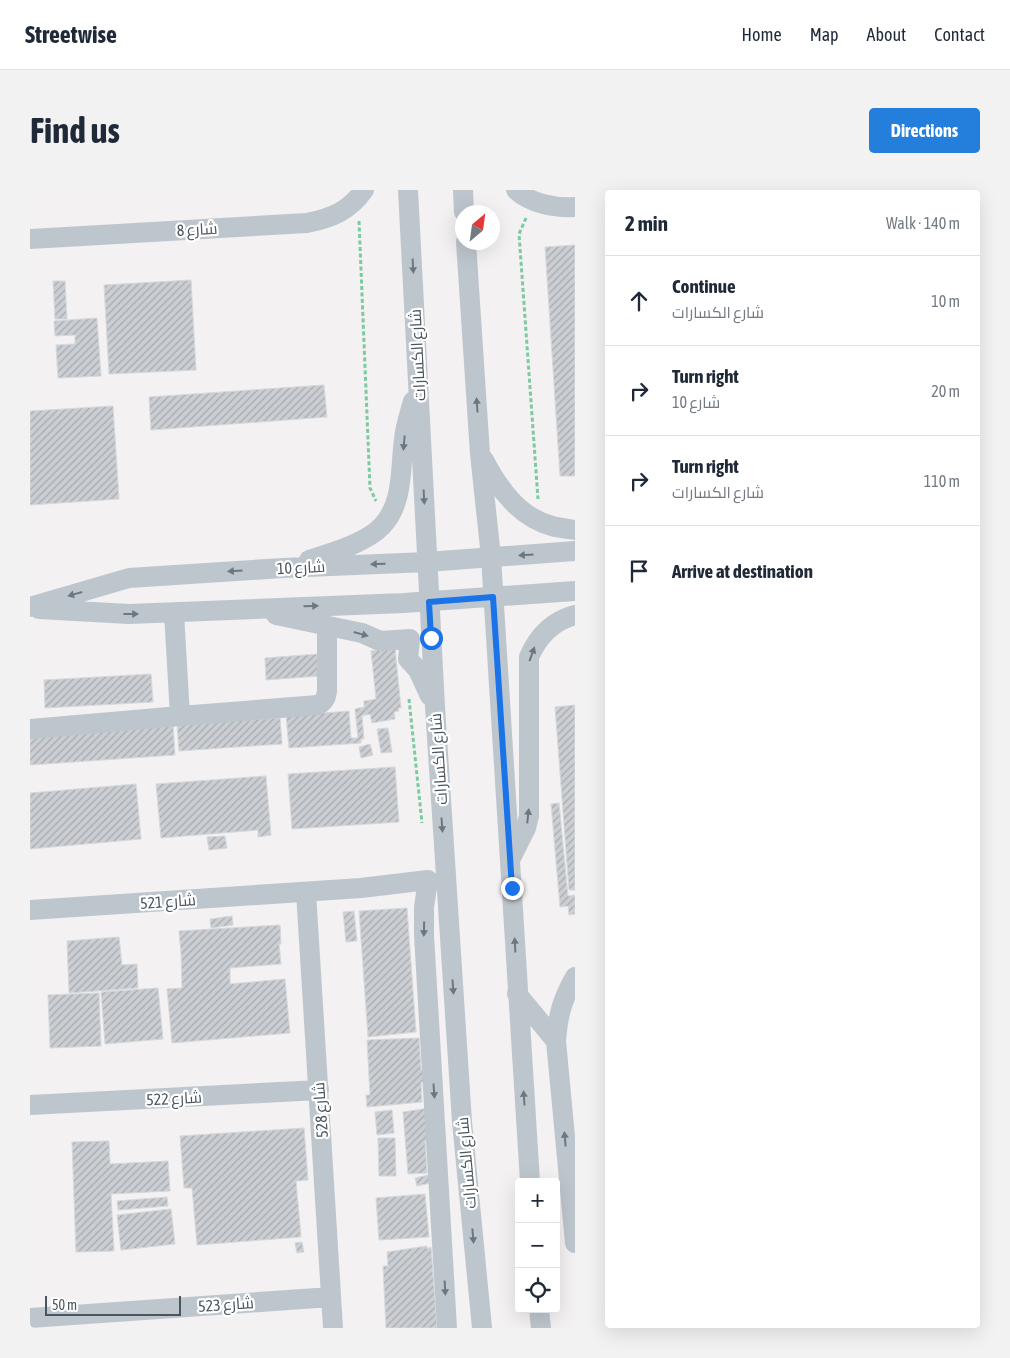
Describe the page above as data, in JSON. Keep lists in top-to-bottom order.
{
  "streets": {
    "street": [
      "شارع 8",
      "شارع الكسارات",
      "شارع 10",
      "شارع 521",
      "شارع 522",
      "شارع 528",
      "شارع 523"
    ]
  },
  "crossings": [
    ["شارع الكسارات", "شارع 10"],
    ["شارع الكسارات", "شارع 521"],
    ["شارع الكسارات", "شارع 528"],
    ["شارع 521", "شارع 528"],
    ["شارع 522", "شارع 528"],
    ["شارع 528", "شارع 523"]
  ],
  "scale_bar": "50 m",
  "north": "top right",
  "page": {
    "header": "Streetwise",
    "nav": [
      "Home",
      "Map",
      "About",
      "Contact"
    ],
    "buttons": "Directions",
    "title": "Find us",
    "heading": ["2 min", "Walk · 140 m"],
    "list": [
      ["Continue", "شارع الكسارات", "10 m"],
      ["Turn right", "شارع 10", "20 m"],
      ["Turn right", "شارع الكسارات", "110 m"],
      "Arrive at destination"
    ],
    "map_buttons": ["+", "−"],
    "scale": "50 m"
  }
}
